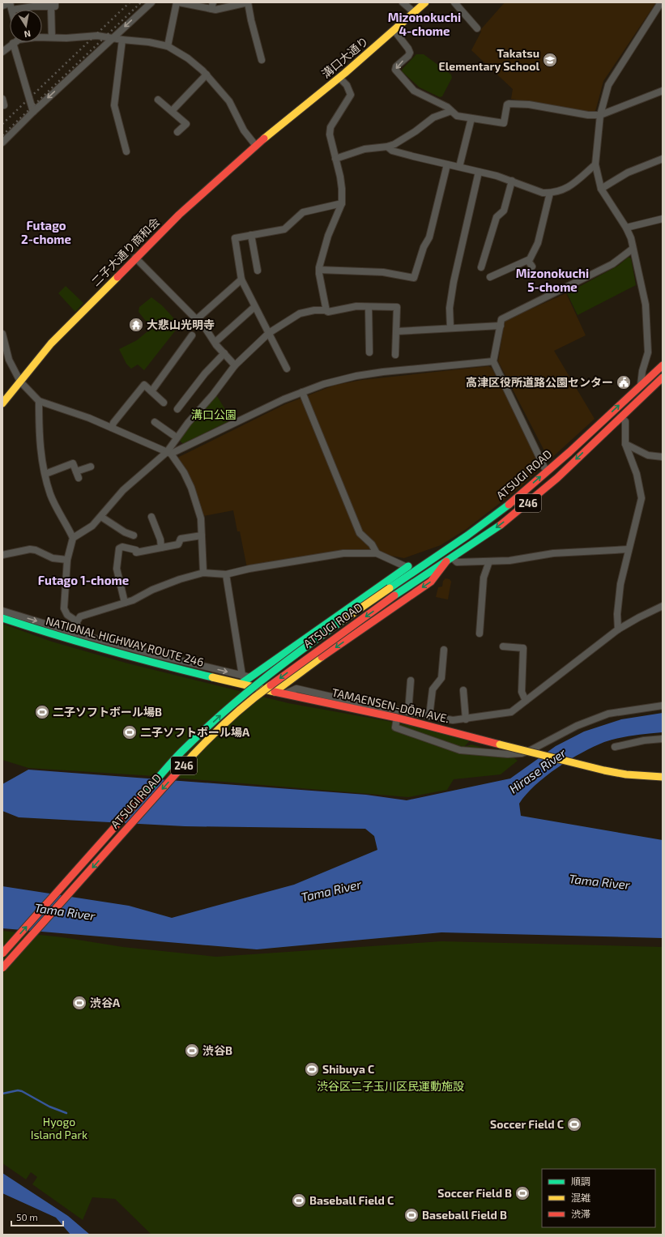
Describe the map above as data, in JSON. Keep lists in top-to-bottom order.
{
  "streets": {
    "main road": [
      "溝口大通り",
      "二子大通り商和会",
      "ATSUGI ROAD",
      "246",
      "NATIONAL HIGHWAY ROUTE 246",
      "TAMAENSEN-DŌRI AVE."
    ]
  },
  "crossings": [
    ["溝口大通り", "二子大通り商和会"],
    ["ATSUGI ROAD", "246"],
    ["246", "NATIONAL HIGHWAY ROUTE 246"],
    ["246", "TAMAENSEN-DŌRI AVE."],
    ["NATIONAL HIGHWAY ROUTE 246", "TAMAENSEN-DŌRI AVE."]
  ],
  "districts": [
    "Mizonokuchi 4-chome",
    "Futago 2-chome",
    "Mizonokuchi 5-chome",
    "Futago 1-chome"
  ],
  "water": ["Hirase River", "Tama River"],
  "parks": ["溝口公園", "渋谷区二子玉川区民運動施設", "Hyogo Island Park"],
  "places": {
    "school or university": ["Takatsu Elementary School"],
    "temple": ["大悲山光明寺"],
    "public building": ["高津区役所道路公園センター"],
    "sports": [
      "二子ソフトボール場B",
      "二子ソフトボール場A",
      "渋谷A",
      "渋谷B",
      "Shibuya C",
      "Soccer Field C",
      "Soccer Field B",
      "Baseball Field C",
      "Baseball Field B"
    ]
  },
  "legend": ["順調", "混雑", "渋滞"],
  "scale_bar": "50 m",
  "north": "bottom"
}
